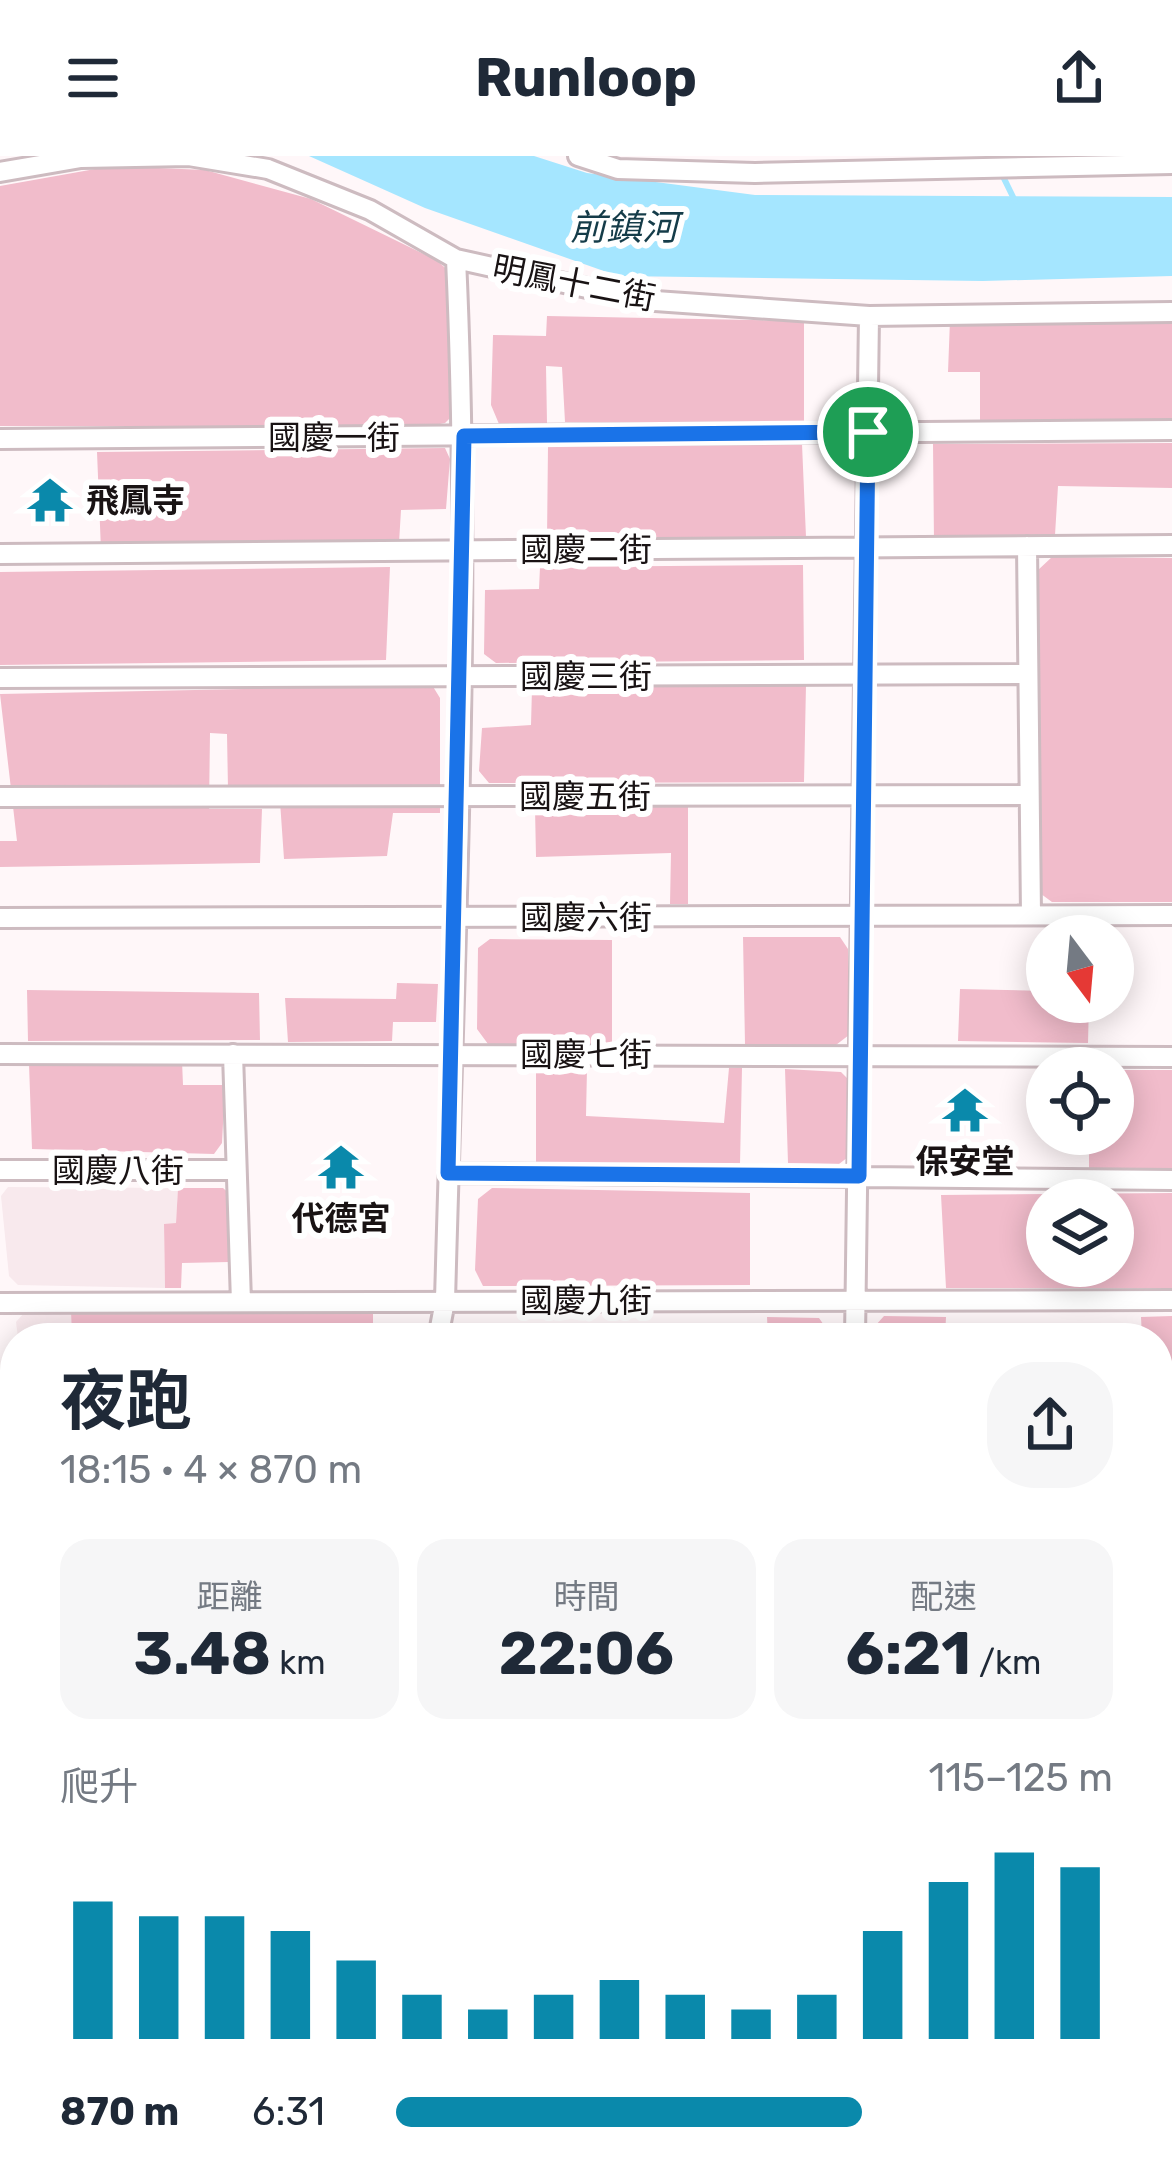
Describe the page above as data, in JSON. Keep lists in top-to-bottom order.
{
  "streets": {
    "street": [
      "明鳳十二街",
      "國慶一街",
      "國慶二街",
      "國慶三街",
      "國慶五街",
      "國慶六街",
      "國慶七街",
      "國慶八街",
      "國慶九街"
    ]
  },
  "water": ["前鎮河"],
  "places": {
    "temple": ["飛鳳寺", "保安堂", "代德宮"]
  },
  "north": "bottom",
  "page": {
    "header": "Runloop",
    "heading": ["夜跑", "18:15 · 4 × 870 m"],
    "stats": [
      ["距離", "3.48 km"],
      ["時間", "22:06"],
      ["配速", "6:21 /km"]
    ],
    "chart": ["爬升", "115–125 m"],
    "list": [
      {
        "name": "870 m",
        "note": "6:31"
      }
    ]
  }
}
